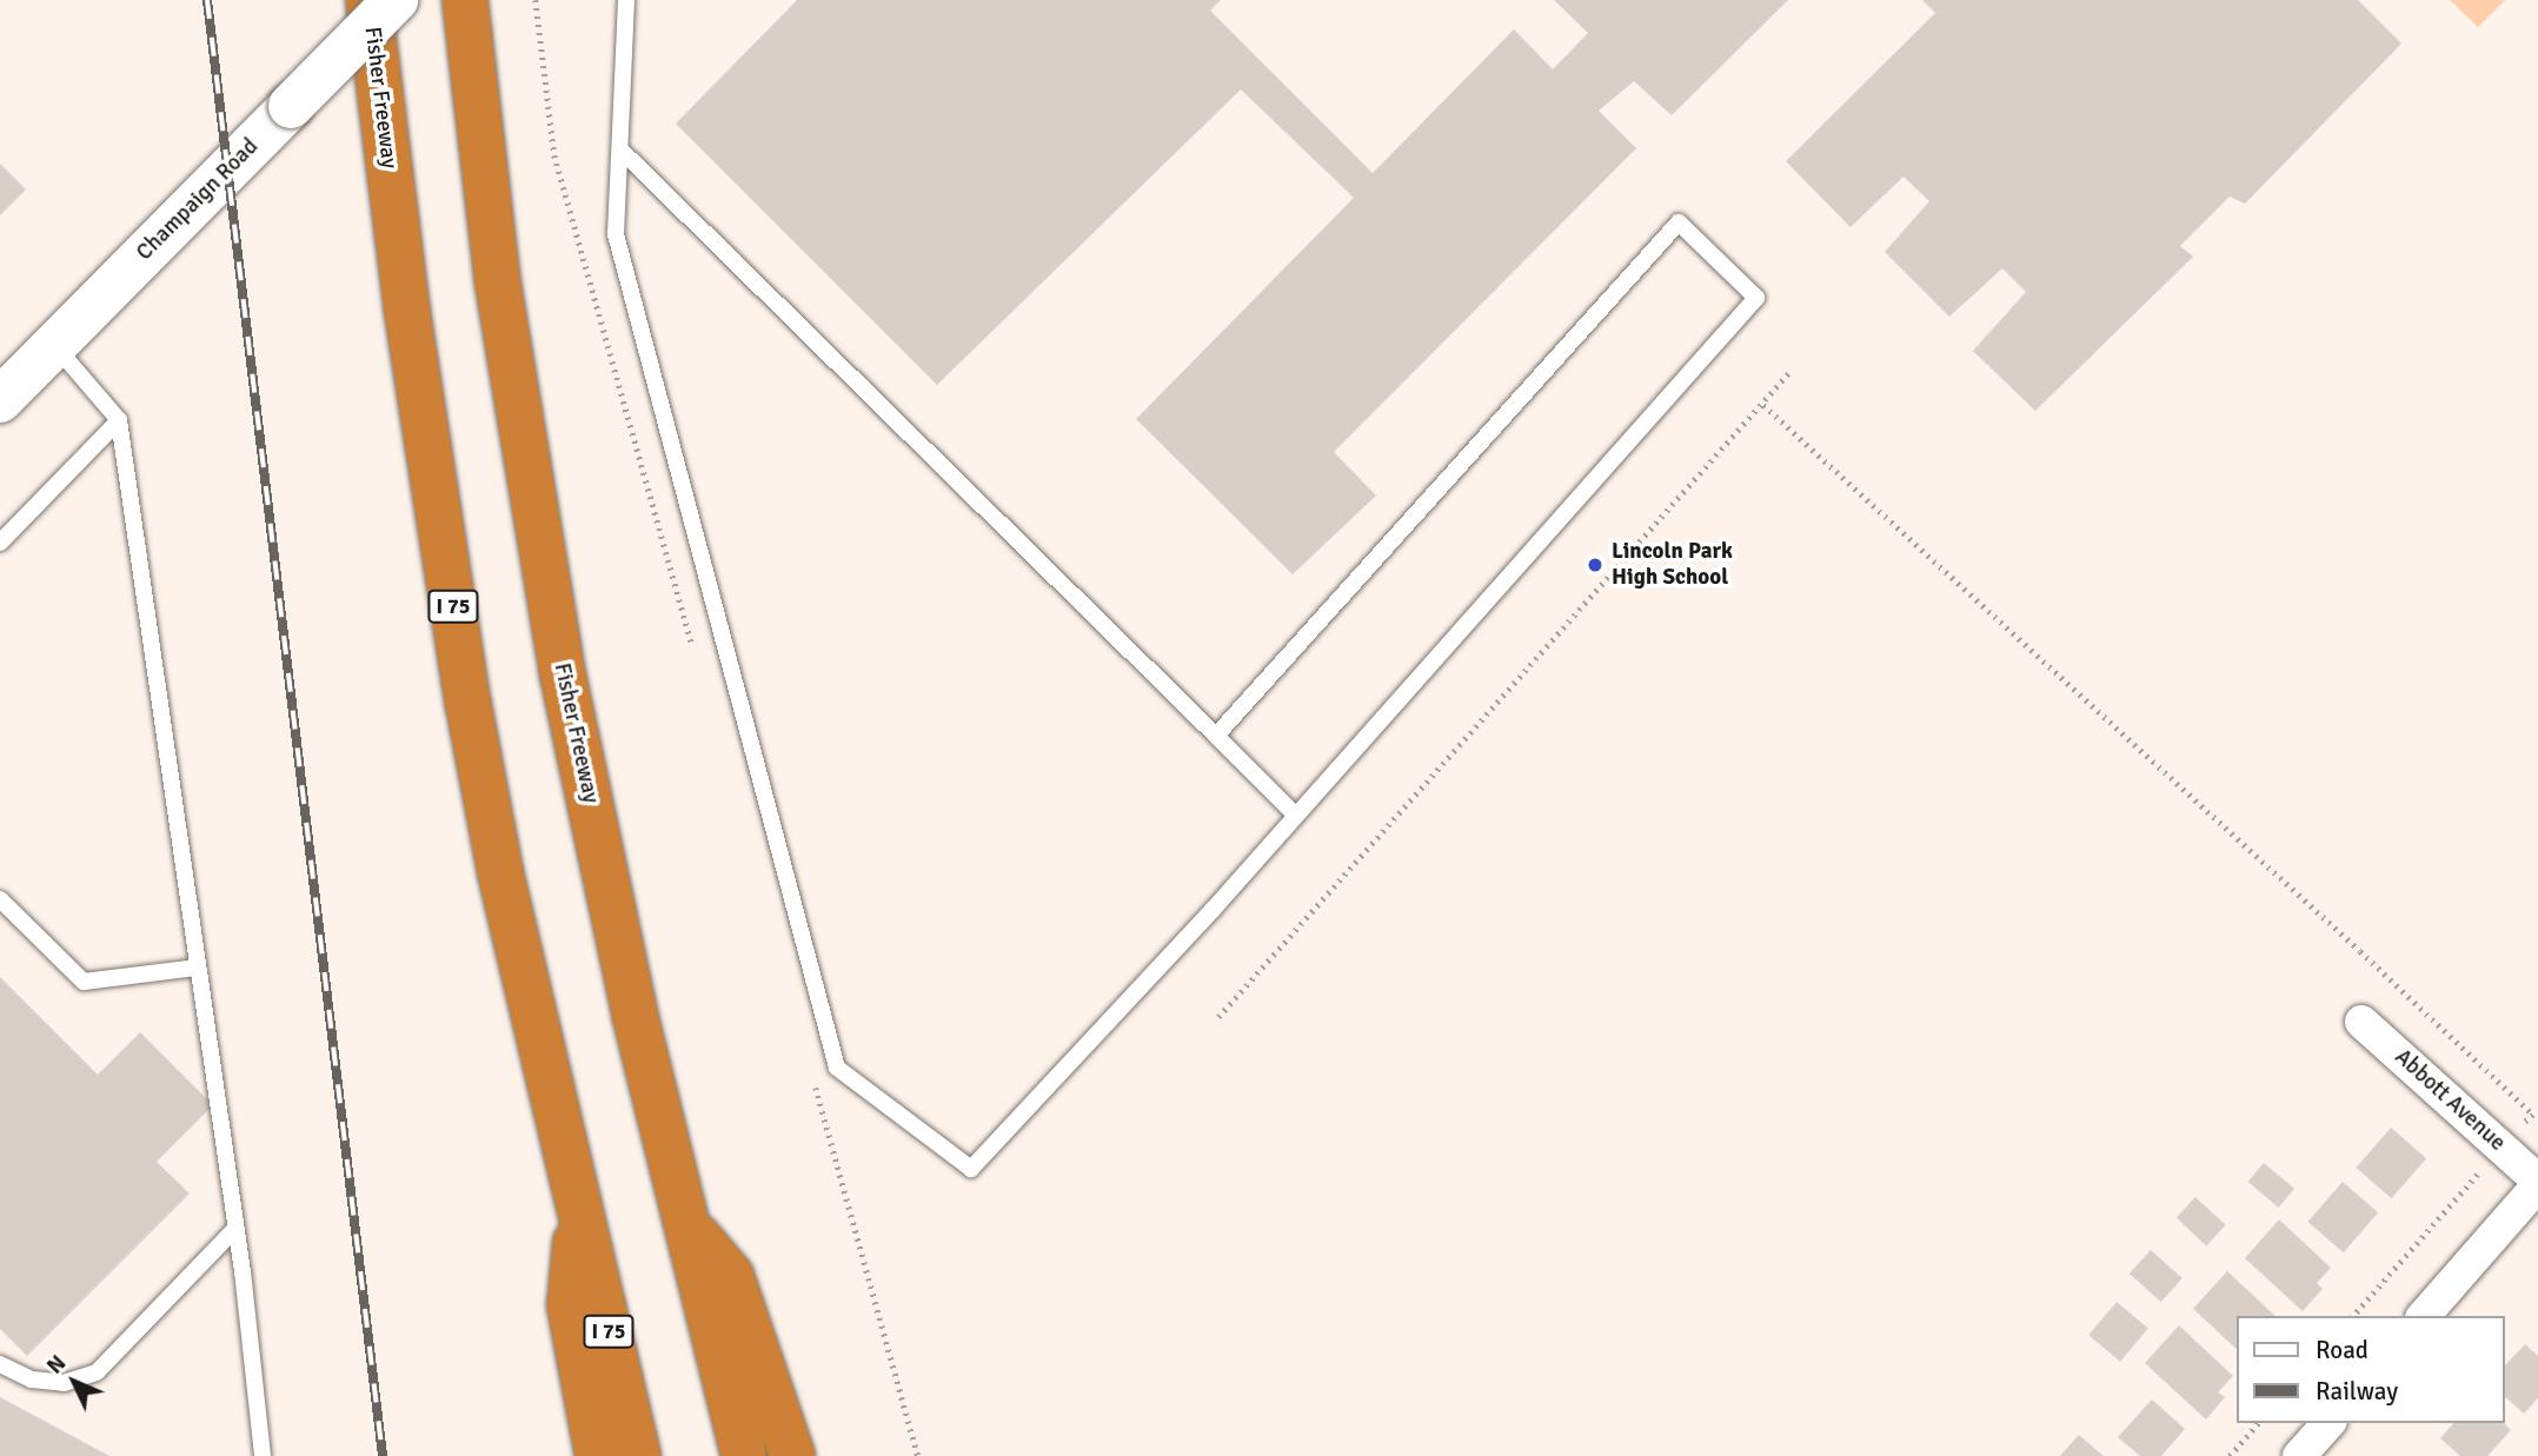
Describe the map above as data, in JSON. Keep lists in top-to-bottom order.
{
  "streets": {
    "highway": ["Fisher Freeway", "I 75"],
    "street": ["Champaign Road", "Abbott Avenue"]
  },
  "places": ["Lincoln Park High School"],
  "legend": ["Road", "Railway"],
  "north": "top left"
}
